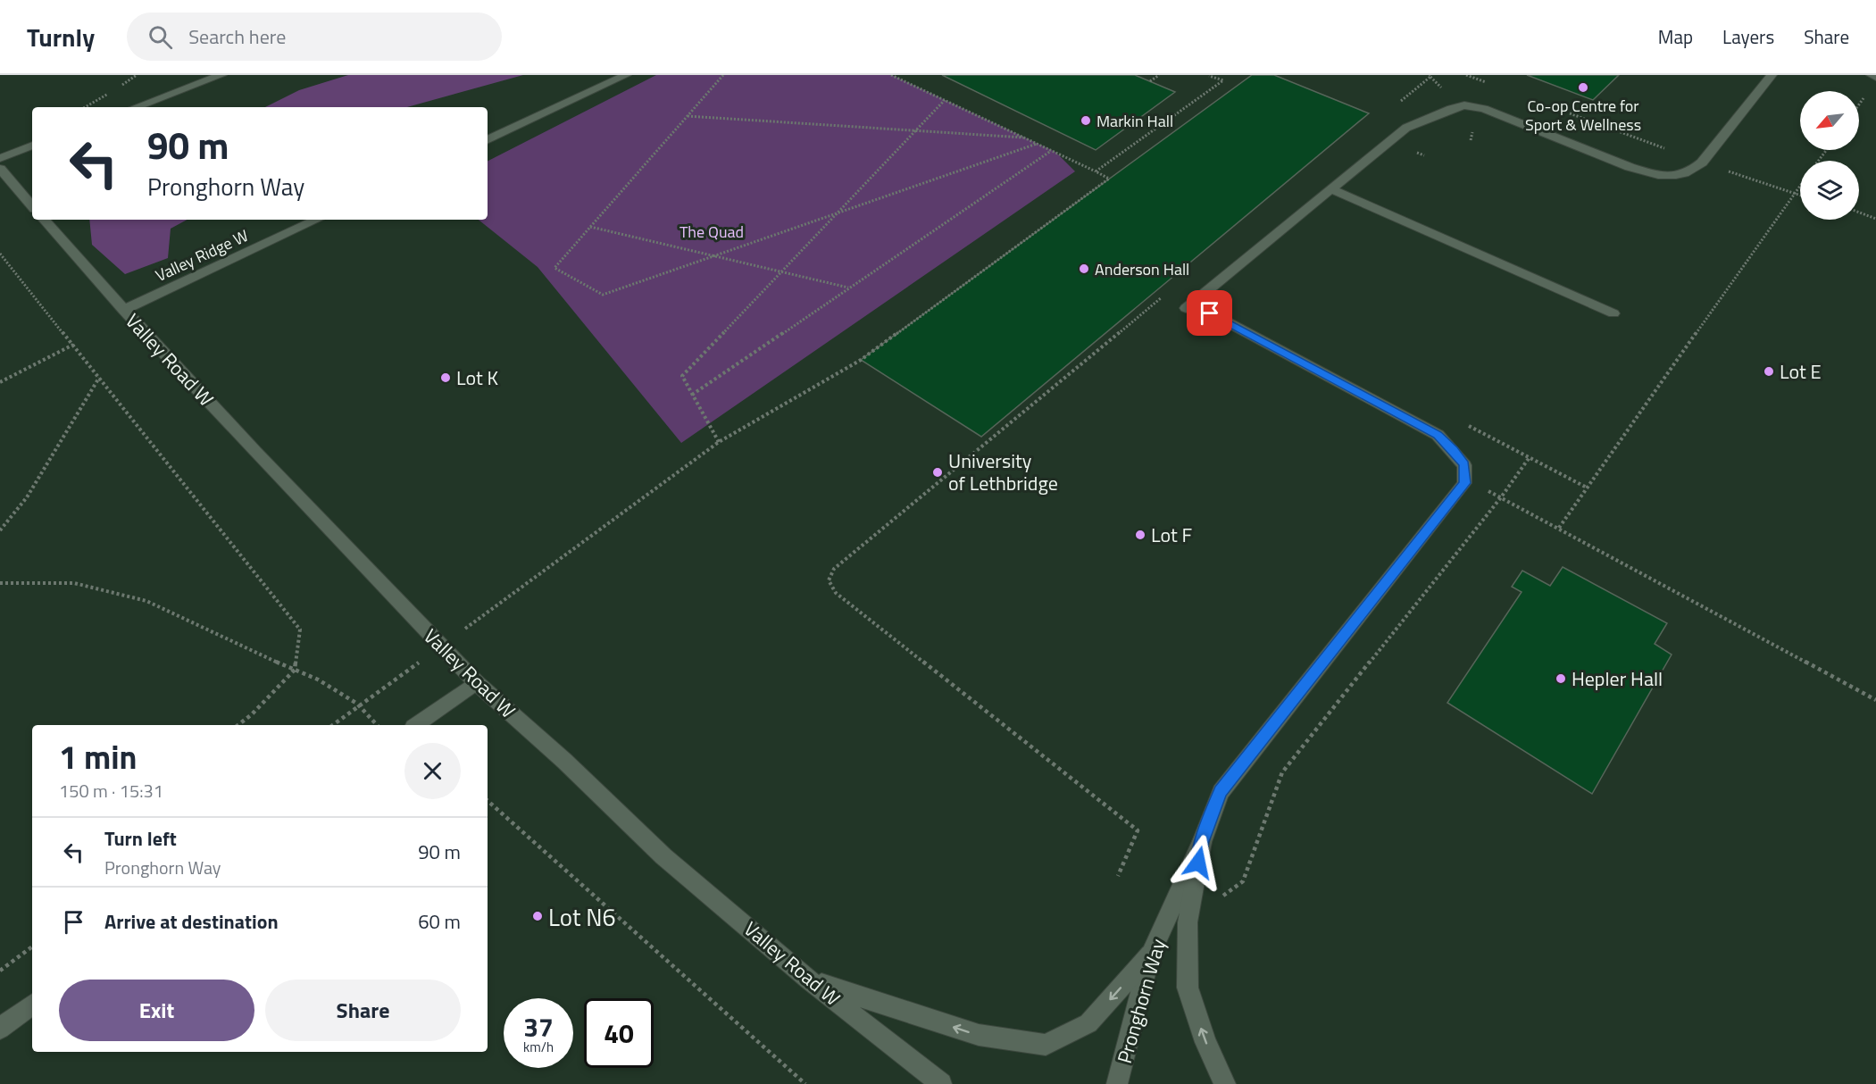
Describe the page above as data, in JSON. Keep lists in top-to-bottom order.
{
  "streets": {
    "street": ["Valley Ridge W", "Valley Road W", "Pronghorn Way"]
  },
  "crossings": [
    ["Valley Ridge W", "Valley Road W"]
  ],
  "parks": ["The Quad"],
  "places": [
    "Co-op Centre for Sport & Wellness",
    "Markin Hall",
    "Anderson Hall",
    "Lot E",
    "Lot K",
    "University of Lethbridge",
    "Lot F",
    "Hepler Hall",
    "Lot N6"
  ],
  "north": "bottom left",
  "page": {
    "header": "Turnly",
    "search": "Search here",
    "nav": ["Map", "Layers", "Share"],
    "turn": ["90 m", "Pronghorn Way"],
    "heading": ["1 min", "150 m · 15:31"],
    "list": [
      {
        "name": "Turn left",
        "note": "Pronghorn Way",
        "value": "90 m"
      },
      {
        "name": "Arrive at destination",
        "value": "60 m"
      }
    ],
    "buttons": ["Exit", "Share"],
    "speed": "37 km/h",
    "limit": "40"
  }
}
